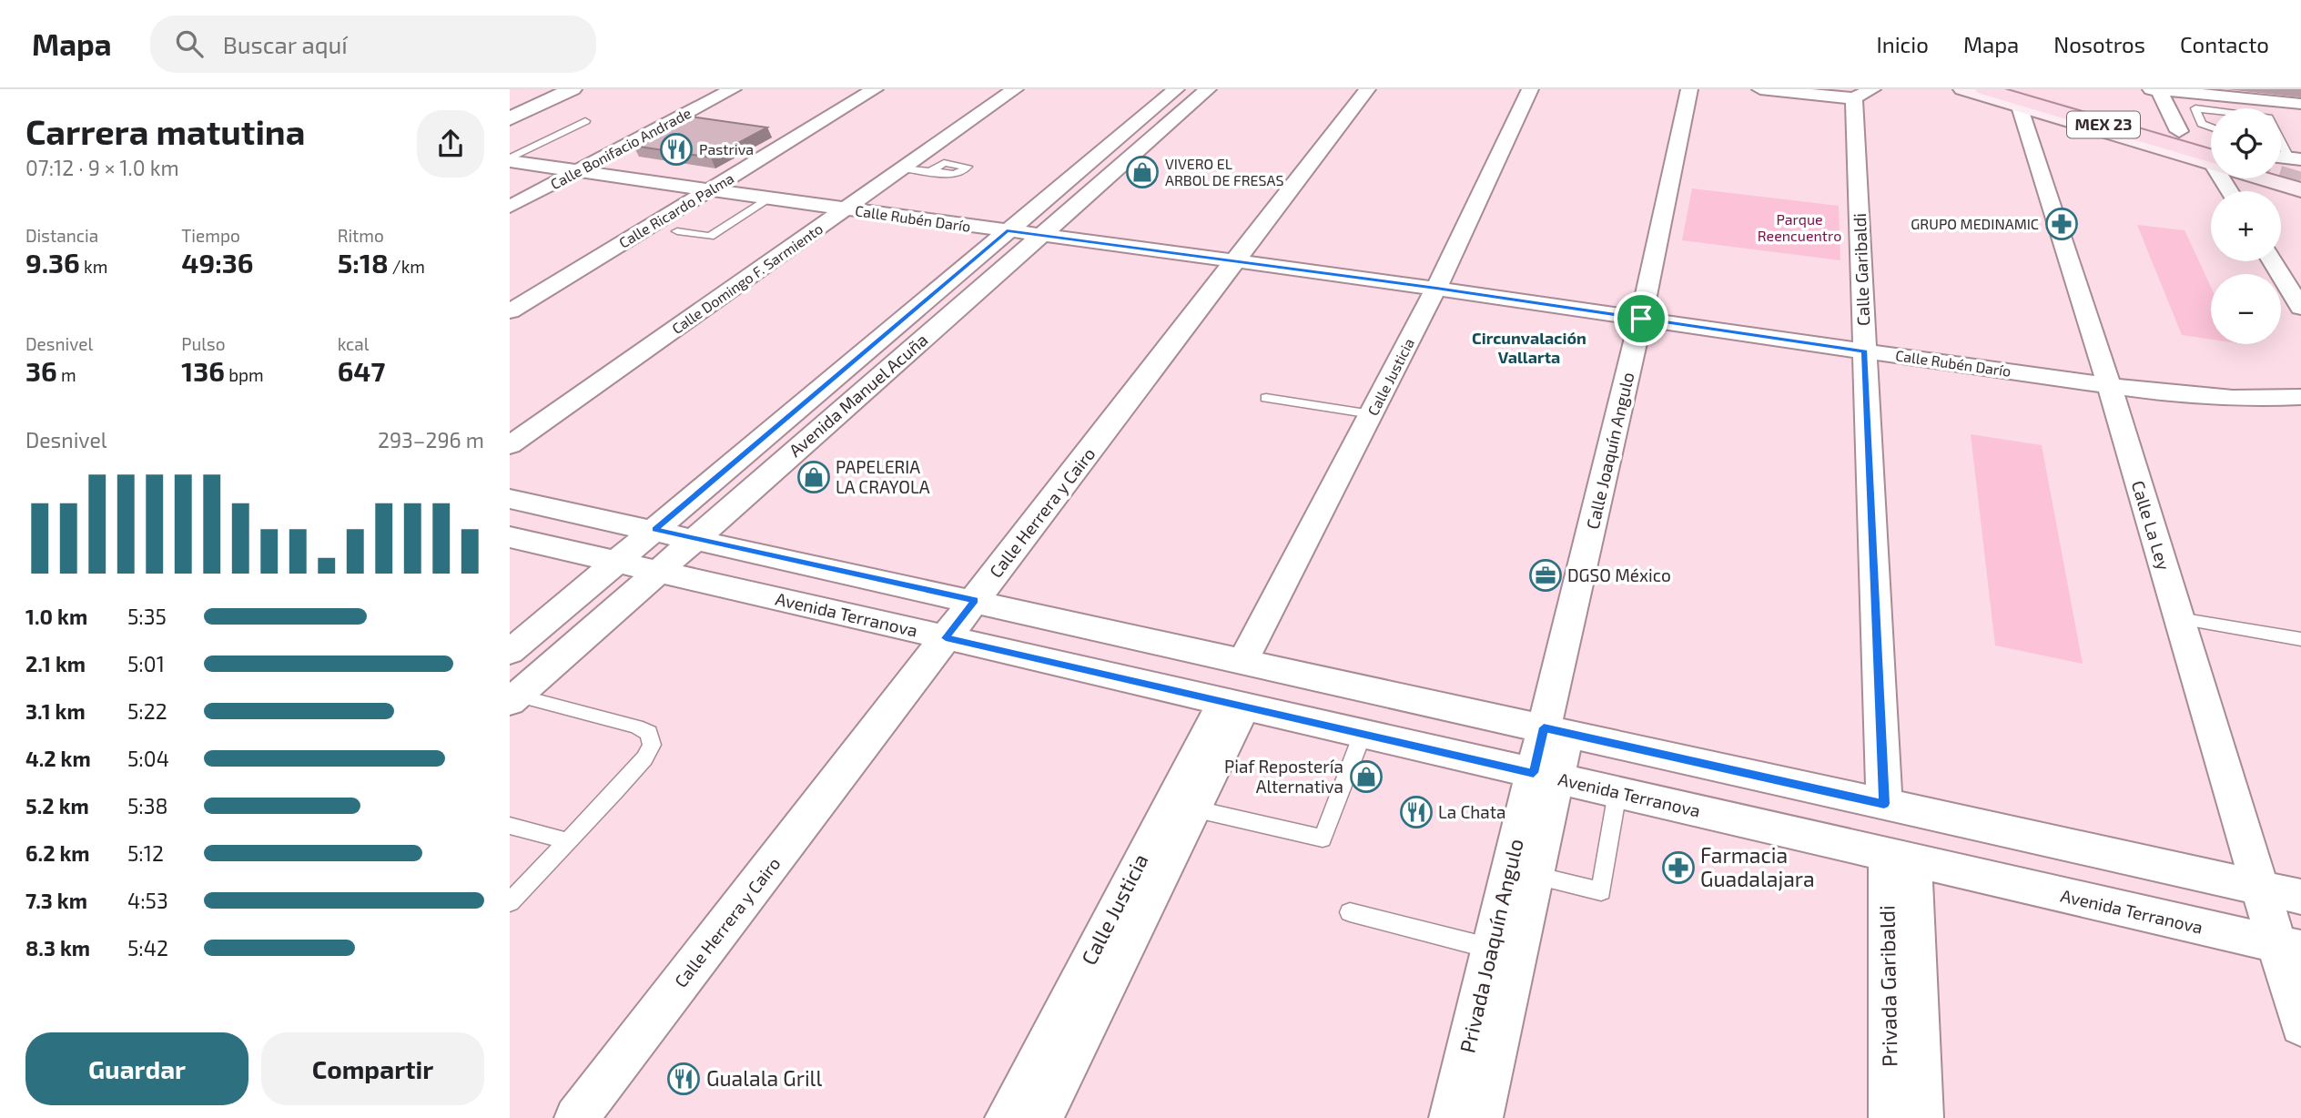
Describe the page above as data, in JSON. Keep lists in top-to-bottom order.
{
  "streets": {
    "main road": ["MEX 23"],
    "street": [
      "Calle Bonifacio Andrade",
      "Calle Ricardo Palma",
      "Calle Rubén Darío",
      "Calle Garibaldi",
      "Calle Domingo F. Sarmiento",
      "Calle Justicia",
      "Avenida Manuel Acuña",
      "Calle Joaquín Angulo",
      "Calle Herrera y Cairo",
      "Calle La Ley",
      "Avenida Terranova",
      "Privada Joaquín Angulo",
      "Privada Garibaldi"
    ]
  },
  "crossings": [
    ["Calle Bonifacio Andrade", "Calle Rubén Darío"],
    ["Calle Ricardo Palma", "Calle Rubén Darío"],
    ["Calle Rubén Darío", "Calle Garibaldi"],
    ["Calle Rubén Darío", "Calle Domingo F. Sarmiento"],
    ["Calle Rubén Darío", "Calle Justicia"],
    ["Calle Rubén Darío", "Avenida Manuel Acuña"],
    ["Calle Rubén Darío", "Calle Joaquín Angulo"],
    ["Calle Rubén Darío", "Calle Herrera y Cairo"],
    ["Calle Rubén Darío", "Calle La Ley"],
    ["Calle Justicia", "Avenida Terranova"],
    ["Avenida Manuel Acuña", "Avenida Terranova"],
    ["Calle Joaquín Angulo", "Avenida Terranova"],
    ["Calle Joaquín Angulo", "Privada Joaquín Angulo"],
    ["Calle Herrera y Cairo", "Avenida Terranova"],
    ["Calle La Ley", "Avenida Terranova"],
    ["Avenida Terranova", "Privada Joaquín Angulo"],
    ["Avenida Terranova", "Privada Garibaldi"]
  ],
  "districts": ["Circunvalación Vallarta"],
  "parks": ["Parque Reencuentro"],
  "places": {
    "restaurant": ["Pastriva", "La Chata", "Gualala Grill"],
    "shop": ["VIVERO EL ARBOL DE FRESAS", "PAPELERIA LA CRAYOLA", "Piaf Repostería Alternativa"],
    "pharmacy": ["GRUPO MEDINAMIC", "Farmacia Guadalajara"],
    "office": ["DGSO México"]
  },
  "page": {
    "header": "Mapa",
    "search": "Buscar aquí",
    "nav": [
      "Inicio",
      "Mapa",
      "Nosotros",
      "Contacto"
    ],
    "heading": ["Carrera matutina", "07:12 · 9 × 1.0 km"],
    "map_buttons": ["+", "−"],
    "stats": [
      ["Distancia", "9.36 km"],
      ["Tiempo", "49:36"],
      ["Ritmo", "5:18 /km"],
      ["Desnivel", "36 m"],
      ["Pulso", "136 bpm"],
      ["kcal", "647"]
    ],
    "chart": ["Desnivel", "293–296 m"],
    "list": [
      {
        "name": "1.0 km",
        "note": "5:35"
      },
      {
        "name": "2.1 km",
        "note": "5:01"
      },
      {
        "name": "3.1 km",
        "note": "5:22"
      },
      {
        "name": "4.2 km",
        "note": "5:04"
      },
      {
        "name": "5.2 km",
        "note": "5:38"
      },
      {
        "name": "6.2 km",
        "note": "5:12"
      },
      {
        "name": "7.3 km",
        "note": "4:53"
      },
      {
        "name": "8.3 km",
        "note": "5:42"
      }
    ],
    "buttons": ["Guardar", "Compartir"]
  }
}
